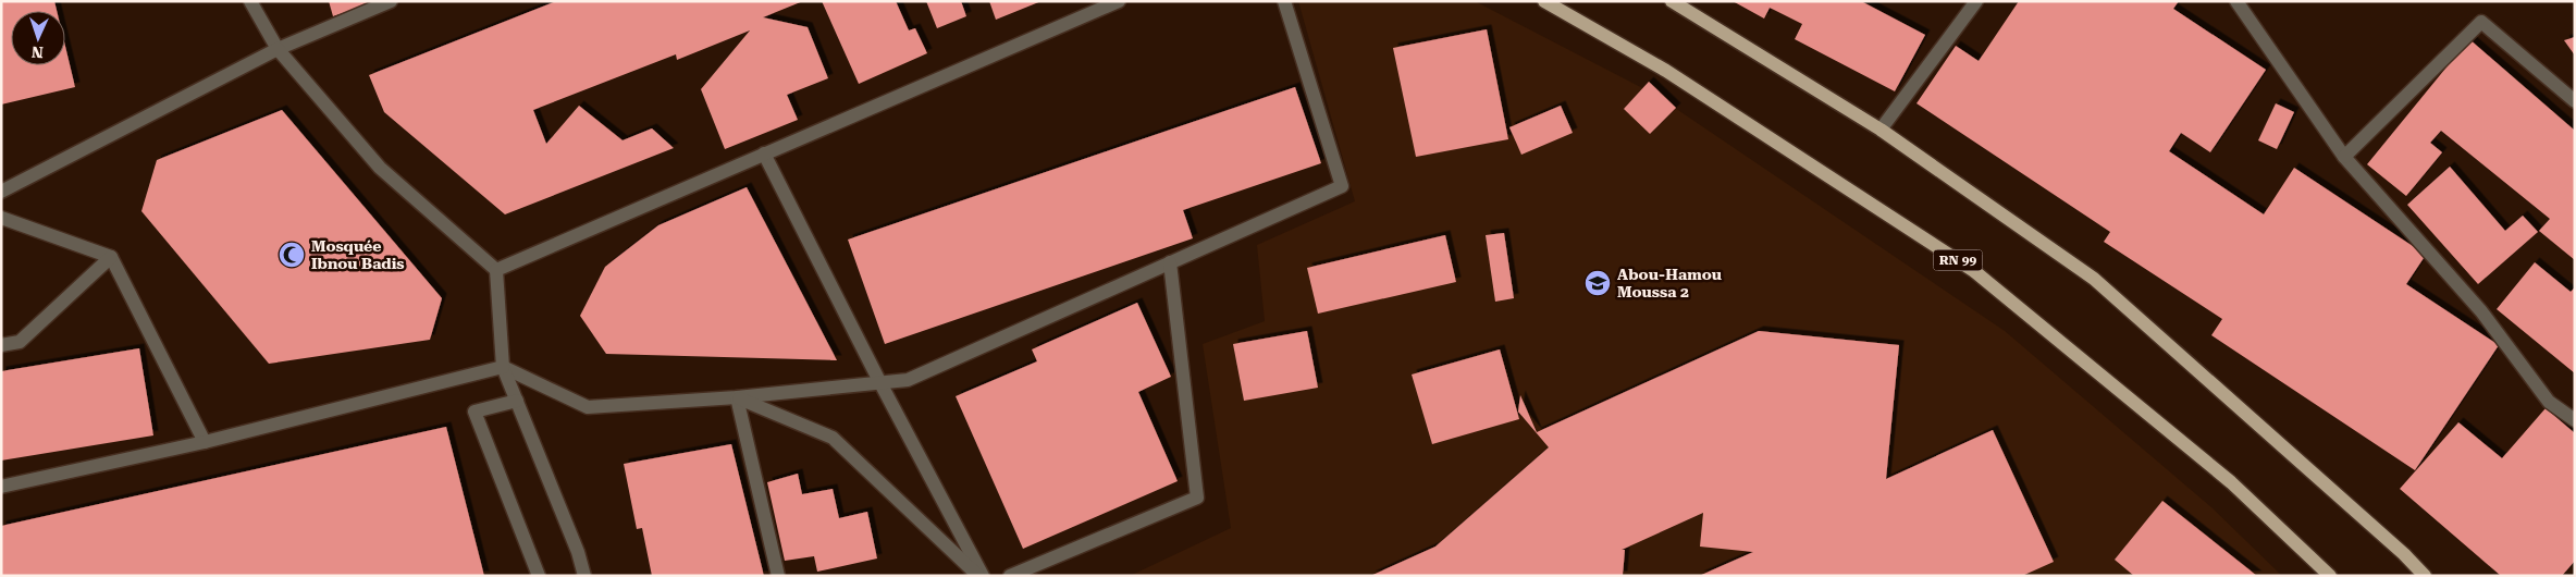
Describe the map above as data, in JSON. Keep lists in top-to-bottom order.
{
  "streets": {
    "main road": ["RN 99"]
  },
  "places": {
    "mosque": ["Mosquée Ibnou Badis"],
    "school or university": ["Abou-Hamou Moussa 2"]
  },
  "north": "bottom"
}
